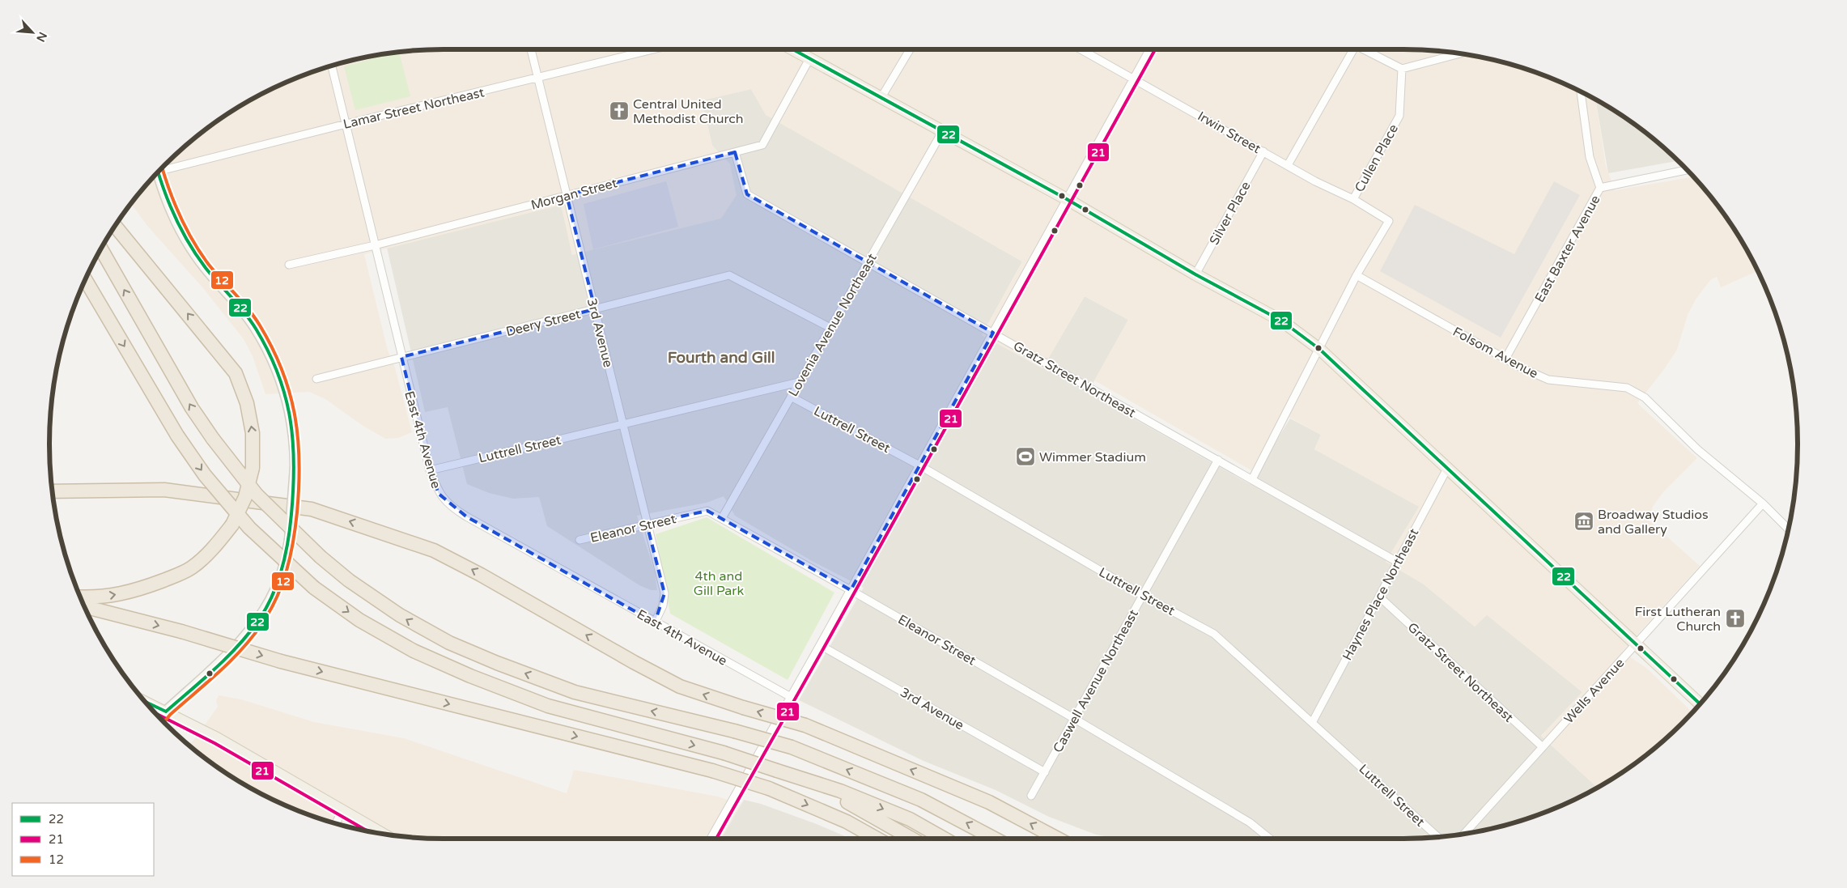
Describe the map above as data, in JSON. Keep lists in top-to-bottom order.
{
  "streets": {
    "street": [
      "Lamar Street Northeast",
      "Irwin Street",
      "Cullen Place",
      "Morgan Street",
      "Silver Place",
      "East Baxter Avenue",
      "Deery Street",
      "Lovenia Avenue Northeast",
      "3rd Avenue",
      "Folsom Avenue",
      "Gratz Street Northeast",
      "Luttrell Street",
      "East 4th Avenue",
      "Eleanor Street",
      "Haynes Place Northeast",
      "Caswell Avenue Northeast",
      "Wells Avenue"
    ]
  },
  "crossings": [
    ["Lamar Street Northeast", "3rd Avenue"],
    ["Lamar Street Northeast", "East 4th Avenue"],
    ["Irwin Street", "Cullen Place"],
    ["Irwin Street", "Silver Place"],
    ["Irwin Street", "Folsom Avenue"],
    ["Morgan Street", "3rd Avenue"],
    ["Morgan Street", "Gratz Street Northeast"],
    ["Morgan Street", "East 4th Avenue"],
    ["East Baxter Avenue", "Folsom Avenue"],
    ["Deery Street", "Lovenia Avenue Northeast"],
    ["Deery Street", "3rd Avenue"],
    ["Deery Street", "East 4th Avenue"],
    ["Lovenia Avenue Northeast", "Gratz Street Northeast"],
    ["Lovenia Avenue Northeast", "Luttrell Street"],
    ["Lovenia Avenue Northeast", "Eleanor Street"],
    ["3rd Avenue", "Luttrell Street"],
    ["3rd Avenue", "East 4th Avenue"],
    ["3rd Avenue", "Eleanor Street"],
    ["3rd Avenue", "Caswell Avenue Northeast"],
    ["Folsom Avenue", "Wells Avenue"],
    ["Gratz Street Northeast", "Haynes Place Northeast"],
    ["Gratz Street Northeast", "Caswell Avenue Northeast"],
    ["Gratz Street Northeast", "Wells Avenue"],
    ["Luttrell Street", "East 4th Avenue"],
    ["Luttrell Street", "Haynes Place Northeast"],
    ["Luttrell Street", "Caswell Avenue Northeast"],
    ["Eleanor Street", "Caswell Avenue Northeast"]
  ],
  "districts": ["Fourth and Gill"],
  "parks": ["4th and Gill Park"],
  "places": {
    "church": ["Central United Methodist Church", "First Lutheran Church"],
    "sports": ["Wimmer Stadium"],
    "museum": ["Broadway Studios and Gallery"]
  },
  "lines": ["transit line 22", "transit line 21", "transit line 12"],
  "legend": ["22", "21", "12"],
  "north": "bottom right"
}
